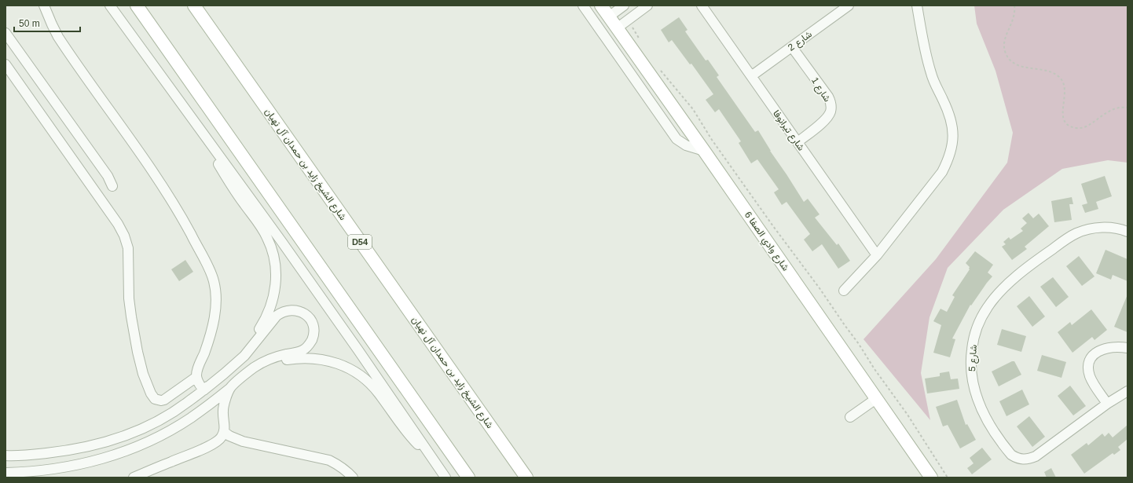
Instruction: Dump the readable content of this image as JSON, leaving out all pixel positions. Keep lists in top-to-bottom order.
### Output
{
  "streets": {
    "main road": ["شارع الشيخ زايد بن حمدان آل نهيان", "شارع وادي الصفا 6", "D54"],
    "street": [
      "شارع 2",
      "شارع 1",
      "شارع تيرانوفا",
      "شارع 5"
    ]
  },
  "crossings": [
    ["شارع 2", "شارع 1"],
    ["شارع 2", "شارع تيرانوفا"],
    ["شارع 1", "شارع تيرانوفا"]
  ],
  "scale_bar": "50 m"
}
